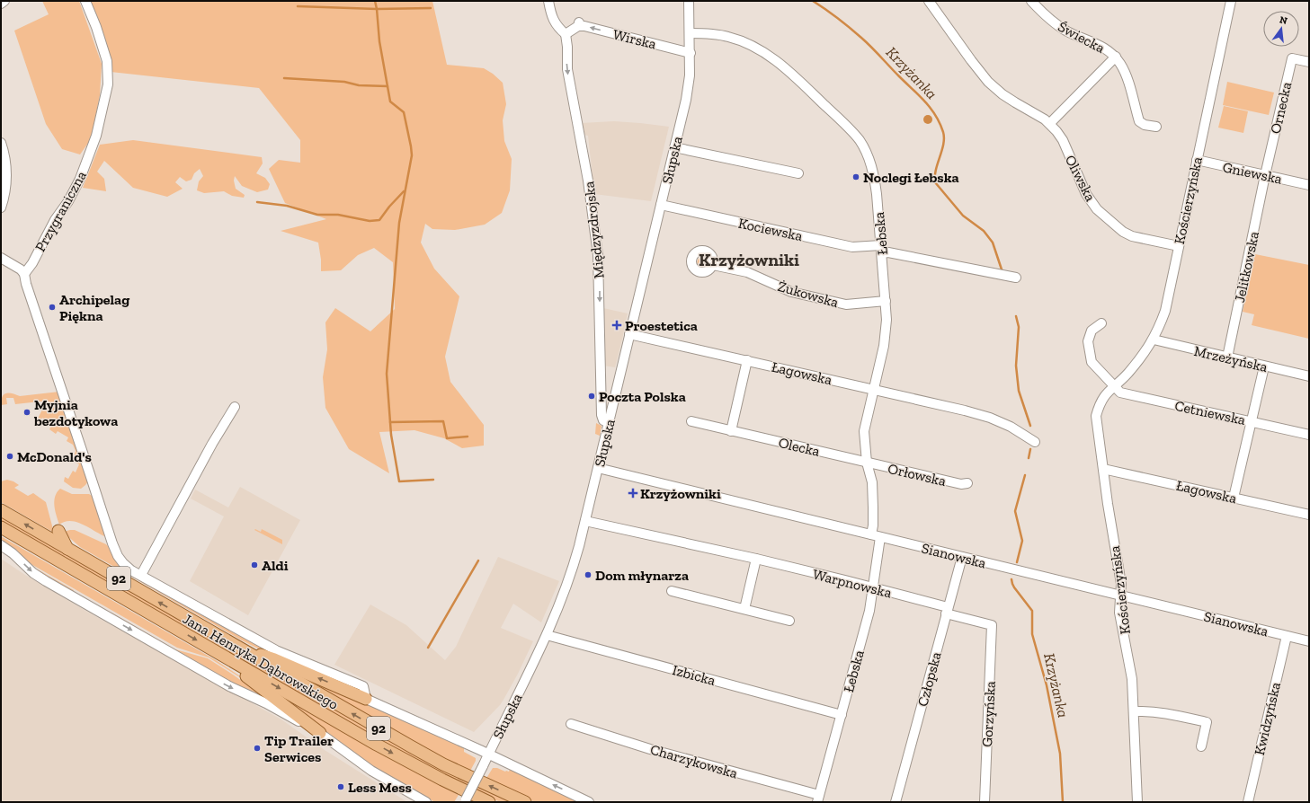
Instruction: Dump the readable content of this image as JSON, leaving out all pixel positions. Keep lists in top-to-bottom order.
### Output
{
  "streets": {
    "main road": ["92", "Jana Henryka Dąbrowskiego"],
    "street": [
      "Świecka",
      "Wirska",
      "Ornecka",
      "Słupska",
      "Gniewska",
      "Oliwska",
      "Kościerzyńska",
      "Przygraniczna",
      "Kociewska",
      "Międzyzdrojska",
      "Łebska",
      "Jelitkowska",
      "Żukowska",
      "Mrzeżyńska",
      "Łagowska",
      "Cetniewska",
      "Olecka",
      "Orłowska",
      "Sianowska",
      "Warpnowska",
      "Izbicka",
      "Człopska",
      "Gorzyńska",
      "Kwidzyńska",
      "Charzykowska"
    ]
  },
  "crossings": [
    ["Wirska", "Słupska"],
    ["Wirska", "Międzyzdrojska"],
    ["Ornecka", "Gniewska"],
    ["Ornecka", "Jelitkowska"],
    ["Słupska", "Kociewska"],
    ["Słupska", "Międzyzdrojska"],
    ["Słupska", "Łebska"],
    ["Słupska", "Łagowska"],
    ["Słupska", "Sianowska"],
    ["Słupska", "Warpnowska"],
    ["Słupska", "Izbicka"],
    ["Gniewska", "Kościerzyńska"],
    ["Gniewska", "Jelitkowska"],
    ["Oliwska", "Kościerzyńska"],
    ["Kościerzyńska", "Mrzeżyńska"],
    ["Kościerzyńska", "Łagowska"],
    ["Kościerzyńska", "Cetniewska"],
    ["Kościerzyńska", "Sianowska"],
    ["Kociewska", "Łebska"],
    ["Łebska", "Żukowska"],
    ["Łebska", "Łagowska"],
    ["Łebska", "Olecka"],
    ["Łebska", "Orłowska"],
    ["Łebska", "Sianowska"],
    ["Łebska", "Warpnowska"],
    ["Łebska", "Izbicka"],
    ["Łebska", "Charzykowska"],
    ["Jelitkowska", "Mrzeżyńska"],
    ["Olecka", "Orłowska"],
    ["Sianowska", "Człopska"],
    ["Sianowska", "Kwidzyńska"],
    ["Warpnowska", "Człopska"],
    ["Warpnowska", "Gorzyńska"]
  ],
  "one_way": ["Wirska", "Międzyzdrojska"],
  "districts": ["Krzyżowniki"],
  "water": ["Krzyżanka"],
  "places": {
    "other": [
      "Noclegi Łebska",
      "Archipelag Piękna",
      "Poczta Polska",
      "Myjnia bezdotykowa",
      "McDonald's",
      "Aldi",
      "Dom młynarza",
      "Tip Trailer Serwices",
      "Less Mess"
    ],
    "health": ["Proestetica", "Krzyżowniki"]
  },
  "north": "top"
}
